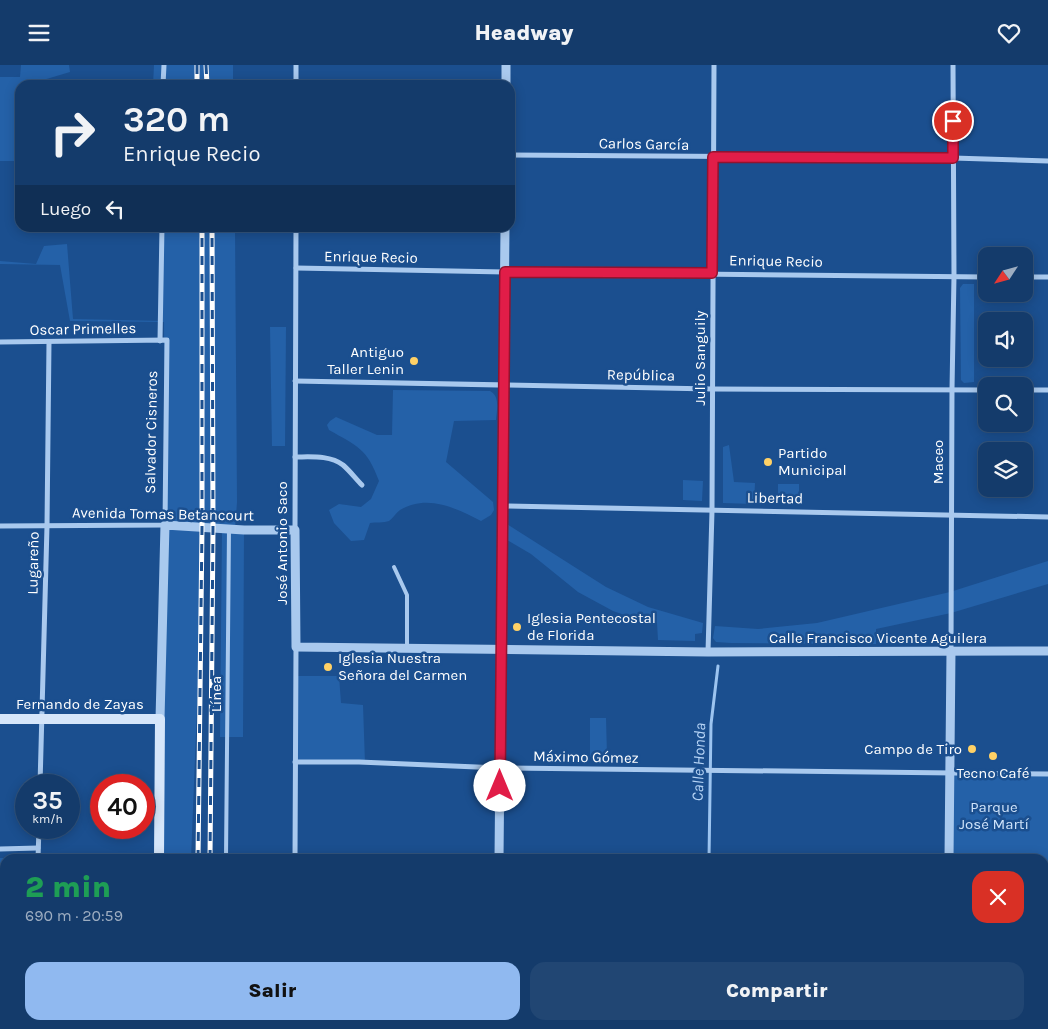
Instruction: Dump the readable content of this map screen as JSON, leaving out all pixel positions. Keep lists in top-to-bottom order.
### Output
{
  "streets": {
    "main road": ["Fernando de Zayas"],
    "street": [
      "Carlos García",
      "Enrique Recio",
      "Oscar Primelles",
      "Julio Sanguily",
      "República",
      "Salvador Cisneros",
      "Maceo",
      "Libertad",
      "Avenida Tomas Betancourt",
      "José Antonio Saco",
      "Lugareño",
      "Calle Francisco Vicente Aguilera",
      "Máximo Gómez"
    ],
    "lane": ["Línea"]
  },
  "crossings": [
    ["Carlos García", "Julio Sanguily"],
    ["Carlos García", "Maceo"],
    ["Enrique Recio", "Julio Sanguily"],
    ["Enrique Recio", "Maceo"],
    ["Enrique Recio", "José Antonio Saco"],
    ["Oscar Primelles", "Salvador Cisneros"],
    ["Oscar Primelles", "Lugareño"],
    ["Julio Sanguily", "República"],
    ["Julio Sanguily", "Libertad"],
    ["Julio Sanguily", "Calle Francisco Vicente Aguilera"],
    ["República", "Maceo"],
    ["República", "José Antonio Saco"],
    ["Salvador Cisneros", "Avenida Tomas Betancourt"],
    ["Maceo", "Libertad"],
    ["Maceo", "Calle Francisco Vicente Aguilera"],
    ["Maceo", "Máximo Gómez"],
    ["Avenida Tomas Betancourt", "José Antonio Saco"],
    ["Avenida Tomas Betancourt", "Lugareño"],
    ["Avenida Tomas Betancourt", "Línea"],
    ["José Antonio Saco", "Calle Francisco Vicente Aguilera"],
    ["José Antonio Saco", "Máximo Gómez"],
    ["Lugareño", "Fernando de Zayas"]
  ],
  "water": ["Calle Honda"],
  "parks": ["Parque José Martí"],
  "places": [
    "Antiguo Taller Lenin",
    "Partido Municipal",
    "Iglesia Pentecostal de Florida",
    "Iglesia Nuestra Señora del Carmen",
    "Campo de Tiro",
    "Tecno Café"
  ],
  "north": "bottom left",
  "page": {
    "header": "Headway",
    "turn": ["320 m", "Enrique Recio"],
    "then": "Luego",
    "speed": "35 km/h",
    "limit": "40",
    "heading": ["2 min", "690 m · 20:59"],
    "buttons": ["Salir", "Compartir"]
  }
}
